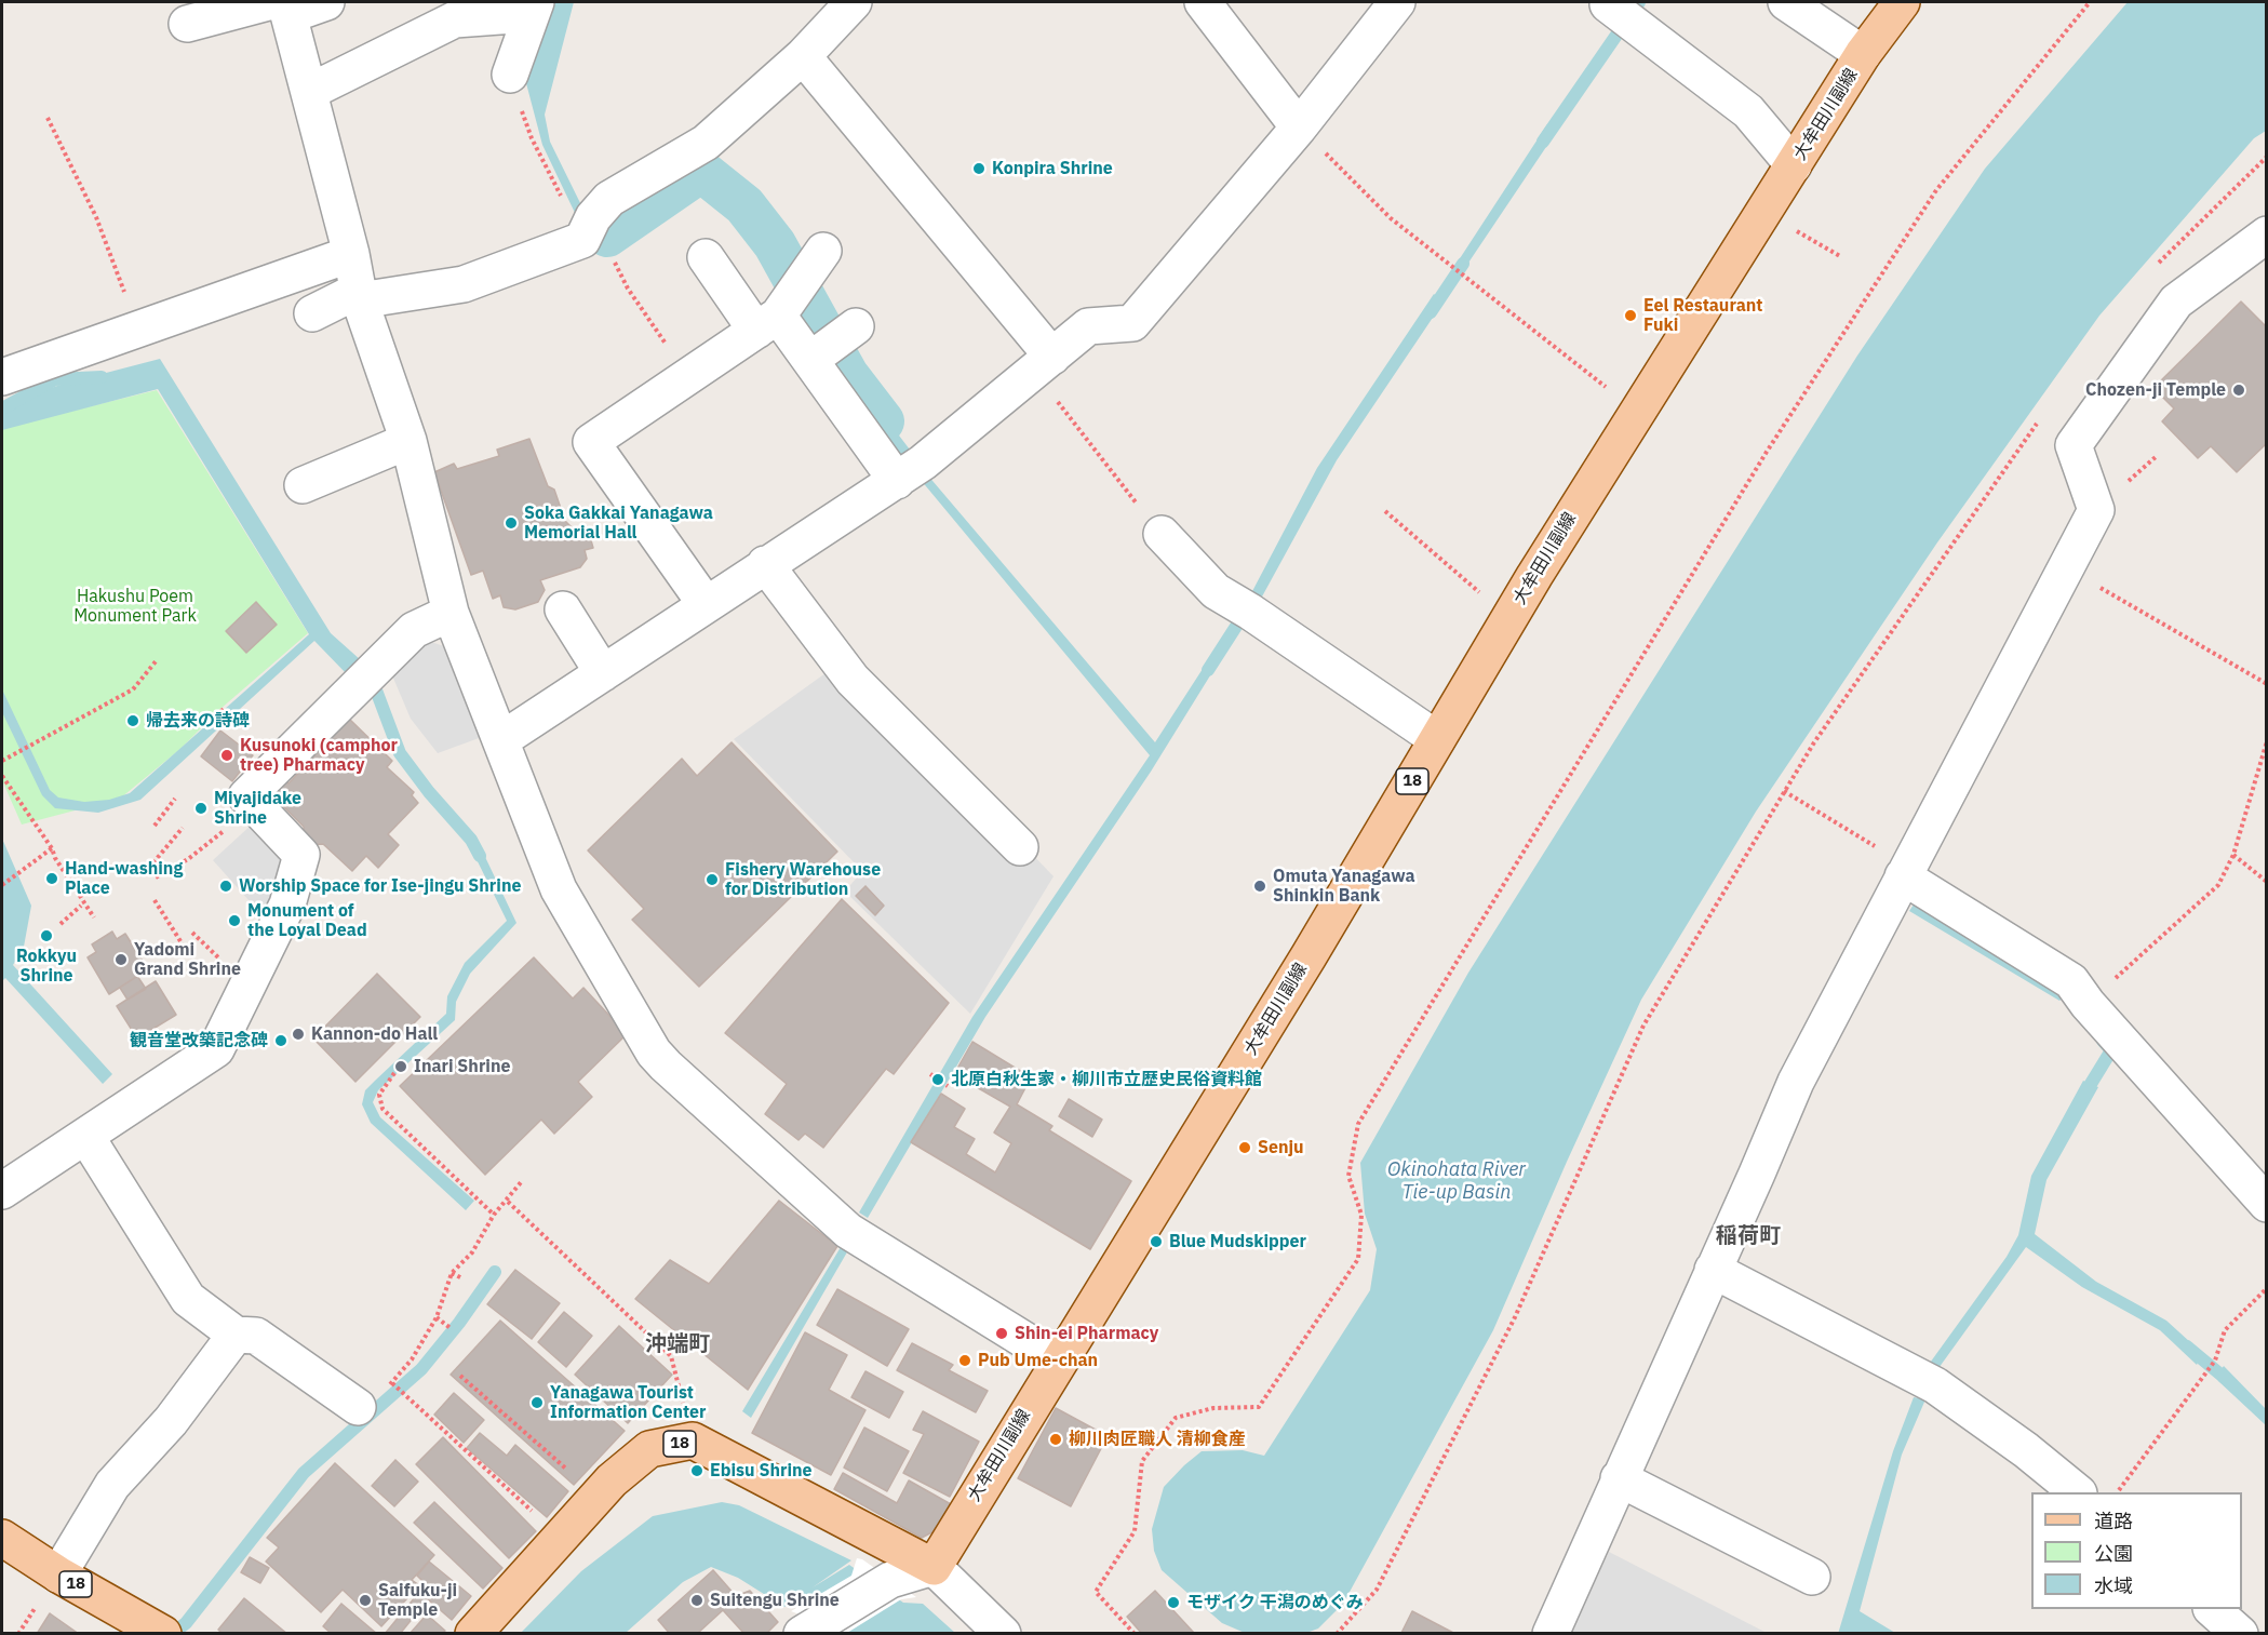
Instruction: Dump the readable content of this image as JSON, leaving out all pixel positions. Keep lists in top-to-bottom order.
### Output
{
  "streets": {
    "main road": ["大牟田川副線", "18"]
  },
  "crossings": [
    ["大牟田川副線", "18"]
  ],
  "districts": ["稲荷町", "沖端町"],
  "water": ["Okinohata River Tie-up Basin"],
  "parks": ["Hakushu Poem Monument Park"],
  "places": [
    "Konpira Shrine",
    "Eel Restaurant Fuki",
    "Chozen-ji Temple",
    "Soka Gakkai Yanagawa Memorial Hall",
    "帰去来の詩碑",
    "Kusunoki (camphor tree) Pharmacy",
    "Miyajidake Shrine",
    "Hand-washing Place",
    "Fishery Warehouse for Distribution",
    "Worship Space for Ise-jingu Shrine",
    "Omuta Yanagawa Shinkin Bank",
    "Monument of the Loyal Dead",
    "Rokkyu Shrine",
    "Yadomi Grand Shrine",
    "Kannon-do Hall",
    "観音堂改築記念碑",
    "Inari Shrine",
    "北原白秋生家・柳川市立歴史民俗資料館",
    "Senju",
    "Blue Mudskipper",
    "Shin-ei Pharmacy",
    "Pub Ume-chan",
    "Yanagawa Tourist Information Center",
    "柳川肉匠職人 清柳食産",
    "Ebisu Shrine",
    "Saifuku-ji Temple",
    "Suitengu Shrine",
    "モザイク 干潟のめぐみ"
  ],
  "legend": ["道路", "公園", "水域"]
}
